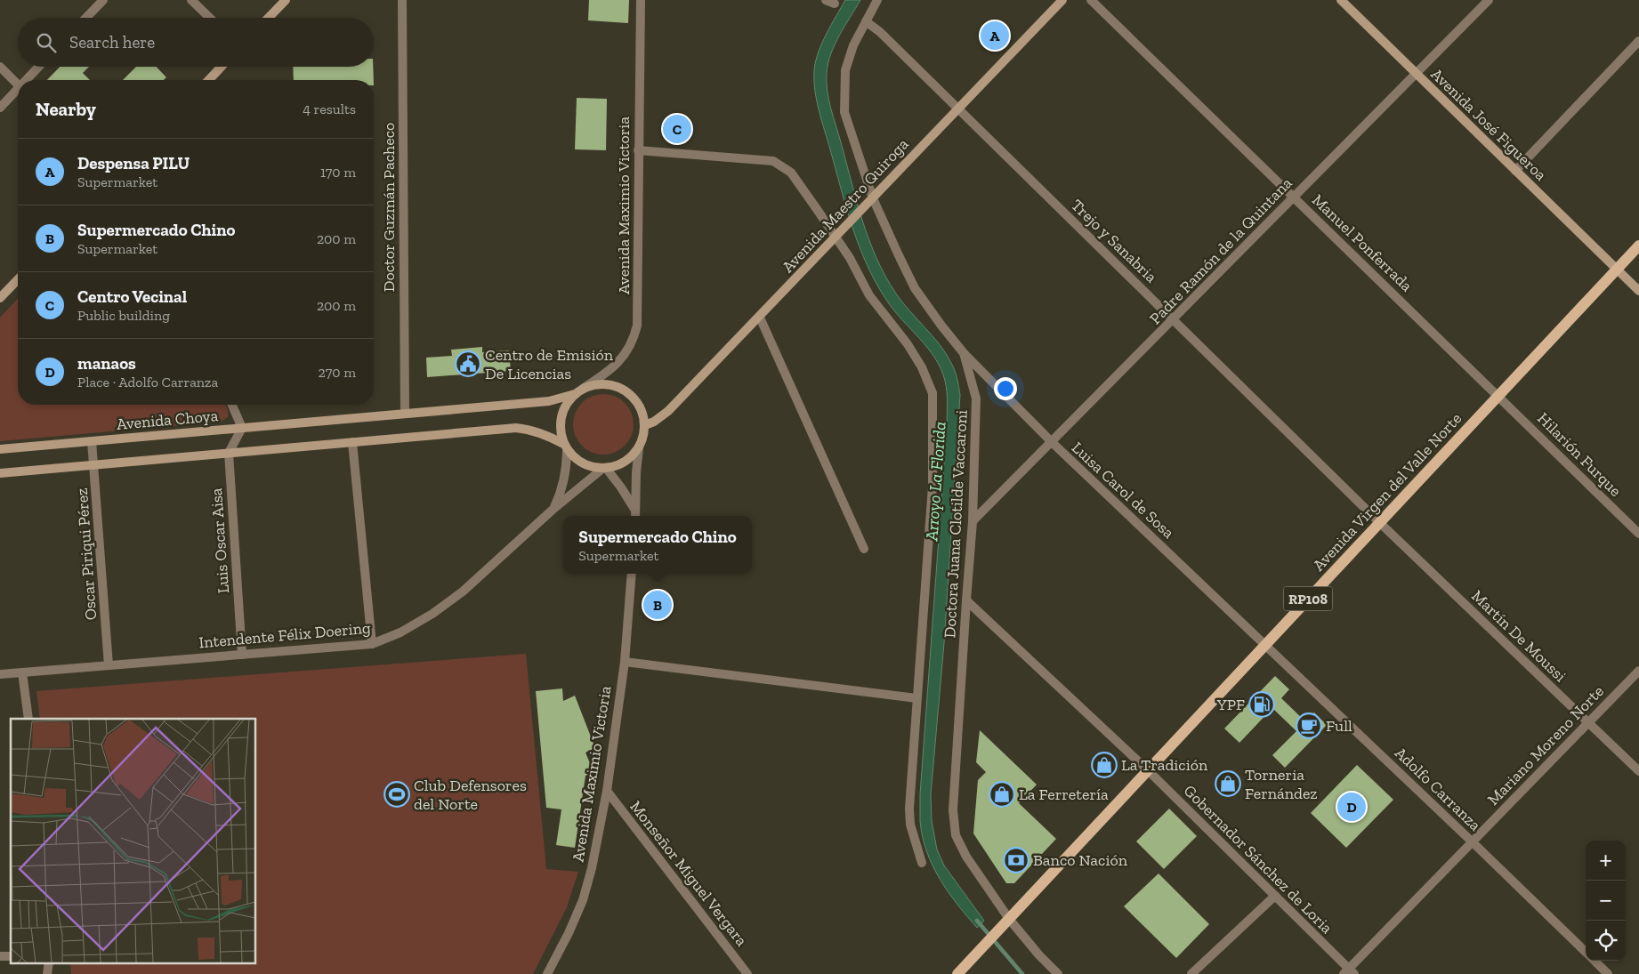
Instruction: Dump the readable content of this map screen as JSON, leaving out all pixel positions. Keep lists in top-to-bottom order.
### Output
{
  "streets": {
    "main road": [
      "Avenida José Figueroa",
      "Avenida Maestro Quiroga",
      "Avenida Choya",
      "Avenida Virgen del Valle Norte",
      "RP108"
    ],
    "street": [
      "Avenida Maximio Victoria",
      "Doctor Guzmán Pacheco",
      "Trejo y Sanabria",
      "Manuel Ponferrada",
      "Padre Ramón de la Quintana",
      "Hilarión Furque",
      "Luisa Carol de Sosa",
      "Doctora Juana Clotilde Vaccaroni",
      "Luis Oscar Aisa",
      "Oscar Piriqui Pérez",
      "Intendente Félix Doering",
      "Martín De Moussi",
      "Mariano Moreno Norte",
      "Adolfo Carranza",
      "Gobernador Sánchez de Loria",
      "Monseñor Miguel Vergara"
    ]
  },
  "crossings": [
    ["Avenida José Figueroa", "Padre Ramón de la Quintana"],
    ["Avenida José Figueroa", "Avenida Virgen del Valle Norte"],
    ["Avenida Maximio Victoria", "Avenida Maestro Quiroga"],
    ["Avenida Maximio Victoria", "Avenida Choya"],
    ["Avenida Maximio Victoria", "Intendente Félix Doering"],
    ["Avenida Maximio Victoria", "Monseñor Miguel Vergara"],
    ["Avenida Maestro Quiroga", "Trejo y Sanabria"],
    ["Avenida Maestro Quiroga", "Avenida Choya"],
    ["Avenida Maestro Quiroga", "Doctora Juana Clotilde Vaccaroni"],
    ["Avenida Maestro Quiroga", "Intendente Félix Doering"],
    ["Doctor Guzmán Pacheco", "Avenida Choya"],
    ["Trejo y Sanabria", "Padre Ramón de la Quintana"],
    ["Trejo y Sanabria", "Avenida Virgen del Valle Norte"],
    ["Trejo y Sanabria", "Doctora Juana Clotilde Vaccaroni"],
    ["Trejo y Sanabria", "Martín De Moussi"],
    ["Manuel Ponferrada", "Padre Ramón de la Quintana"],
    ["Manuel Ponferrada", "Hilarión Furque"],
    ["Manuel Ponferrada", "Avenida Virgen del Valle Norte"],
    ["Padre Ramón de la Quintana", "Luisa Carol de Sosa"],
    ["Padre Ramón de la Quintana", "Doctora Juana Clotilde Vaccaroni"],
    ["Avenida Choya", "Oscar Piriqui Pérez"],
    ["Avenida Choya", "Intendente Félix Doering"],
    ["Hilarión Furque", "Avenida Virgen del Valle Norte"],
    ["Luisa Carol de Sosa", "Avenida Virgen del Valle Norte"],
    ["Luisa Carol de Sosa", "Doctora Juana Clotilde Vaccaroni"],
    ["Luisa Carol de Sosa", "Adolfo Carranza"],
    ["Avenida Virgen del Valle Norte", "Doctora Juana Clotilde Vaccaroni"],
    ["Avenida Virgen del Valle Norte", "Martín De Moussi"],
    ["Avenida Virgen del Valle Norte", "Adolfo Carranza"],
    ["Avenida Virgen del Valle Norte", "Gobernador Sánchez de Loria"],
    ["Doctora Juana Clotilde Vaccaroni", "Gobernador Sánchez de Loria"],
    ["Luis Oscar Aisa", "Intendente Félix Doering"],
    ["Oscar Piriqui Pérez", "Intendente Félix Doering"],
    ["Martín De Moussi", "Mariano Moreno Norte"],
    ["Mariano Moreno Norte", "Adolfo Carranza"],
    ["Mariano Moreno Norte", "Gobernador Sánchez de Loria"]
  ],
  "water": ["Arroyo La Florida"],
  "places": {
    "public building": ["Centro de Emisión De Licencias"],
    "fuel station": ["YPF"],
    "cafe": ["Full"],
    "shop": ["La Tradición", "Torneria Fernández", "La Ferretería"],
    "sports": ["Club Defensores del Norte"],
    "bank": ["Banco Nación"]
  },
  "page": {
    "search": "Search here",
    "pins": [
      "A",
      "C",
      "B",
      "D"
    ],
    "heading": ["Nearby", "4 results"],
    "list": [
      {
        "mark": "A",
        "name": "Despensa PILU",
        "note": "Supermarket",
        "value": "170 m"
      },
      {
        "mark": "B",
        "name": "Supermercado Chino",
        "note": "Supermarket",
        "value": "200 m"
      },
      {
        "mark": "C",
        "name": "Centro Vecinal",
        "note": "Public building",
        "value": "200 m"
      },
      {
        "mark": "D",
        "name": "manaos",
        "note": "Place · Adolfo Carranza",
        "value": "270 m"
      }
    ],
    "popup": ["Supermercado Chino", "Supermarket"],
    "map_buttons": ["+", "−"]
  }
}
